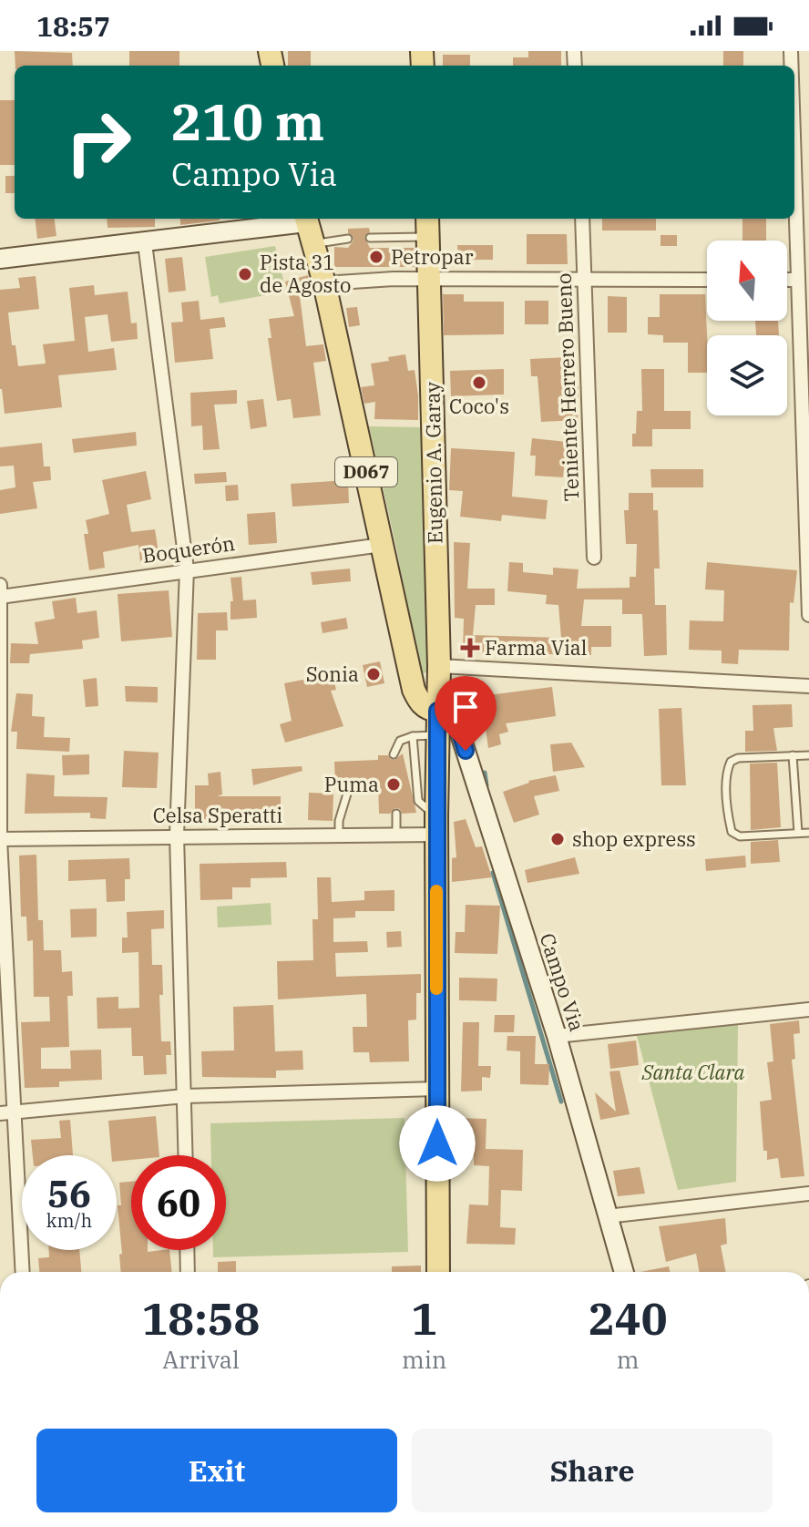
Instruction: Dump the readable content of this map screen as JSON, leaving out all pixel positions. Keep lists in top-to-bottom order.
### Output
{
  "streets": {
    "main road": ["Eugenio A. Garay", "D067"],
    "street": [
      "Teniente Herrero Bueno",
      "Boquerón",
      "Celsa Speratti",
      "Campo Via"
    ]
  },
  "crossings": [
    ["Eugenio A. Garay", "D067"],
    ["Eugenio A. Garay", "Celsa Speratti"],
    ["Eugenio A. Garay", "Campo Via"],
    ["D067", "Boquerón"],
    ["D067", "Campo Via"]
  ],
  "parks": ["Santa Clara"],
  "places": {
    "other": [
      "Petropar",
      "Pista 31 de Agosto",
      "Coco's",
      "Sonia",
      "Puma",
      "shop express"
    ],
    "health": ["Farma Vial"]
  },
  "north": "top",
  "page": {
    "status": "18:57",
    "turn": ["210 m", "Campo Via"],
    "speed": "56 km/h",
    "limit": "60",
    "eta": [
      "18:58",
      "Arrival",
      "1",
      "min",
      "240",
      "m"
    ],
    "buttons": ["Exit", "Share"]
  }
}
